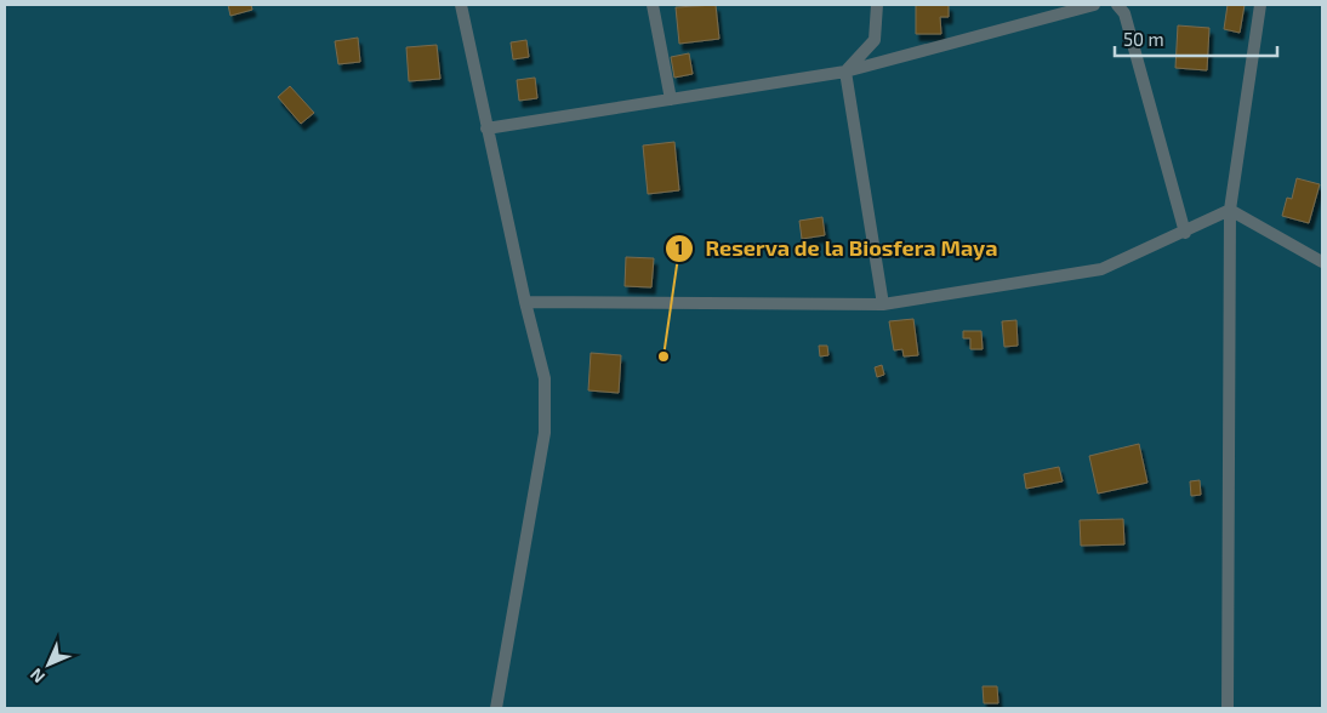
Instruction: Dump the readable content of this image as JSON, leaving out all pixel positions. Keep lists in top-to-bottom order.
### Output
{
  "places": ["Reserva de la Biosfera Maya"],
  "scale_bar": "50 m",
  "north": "bottom left"
}
